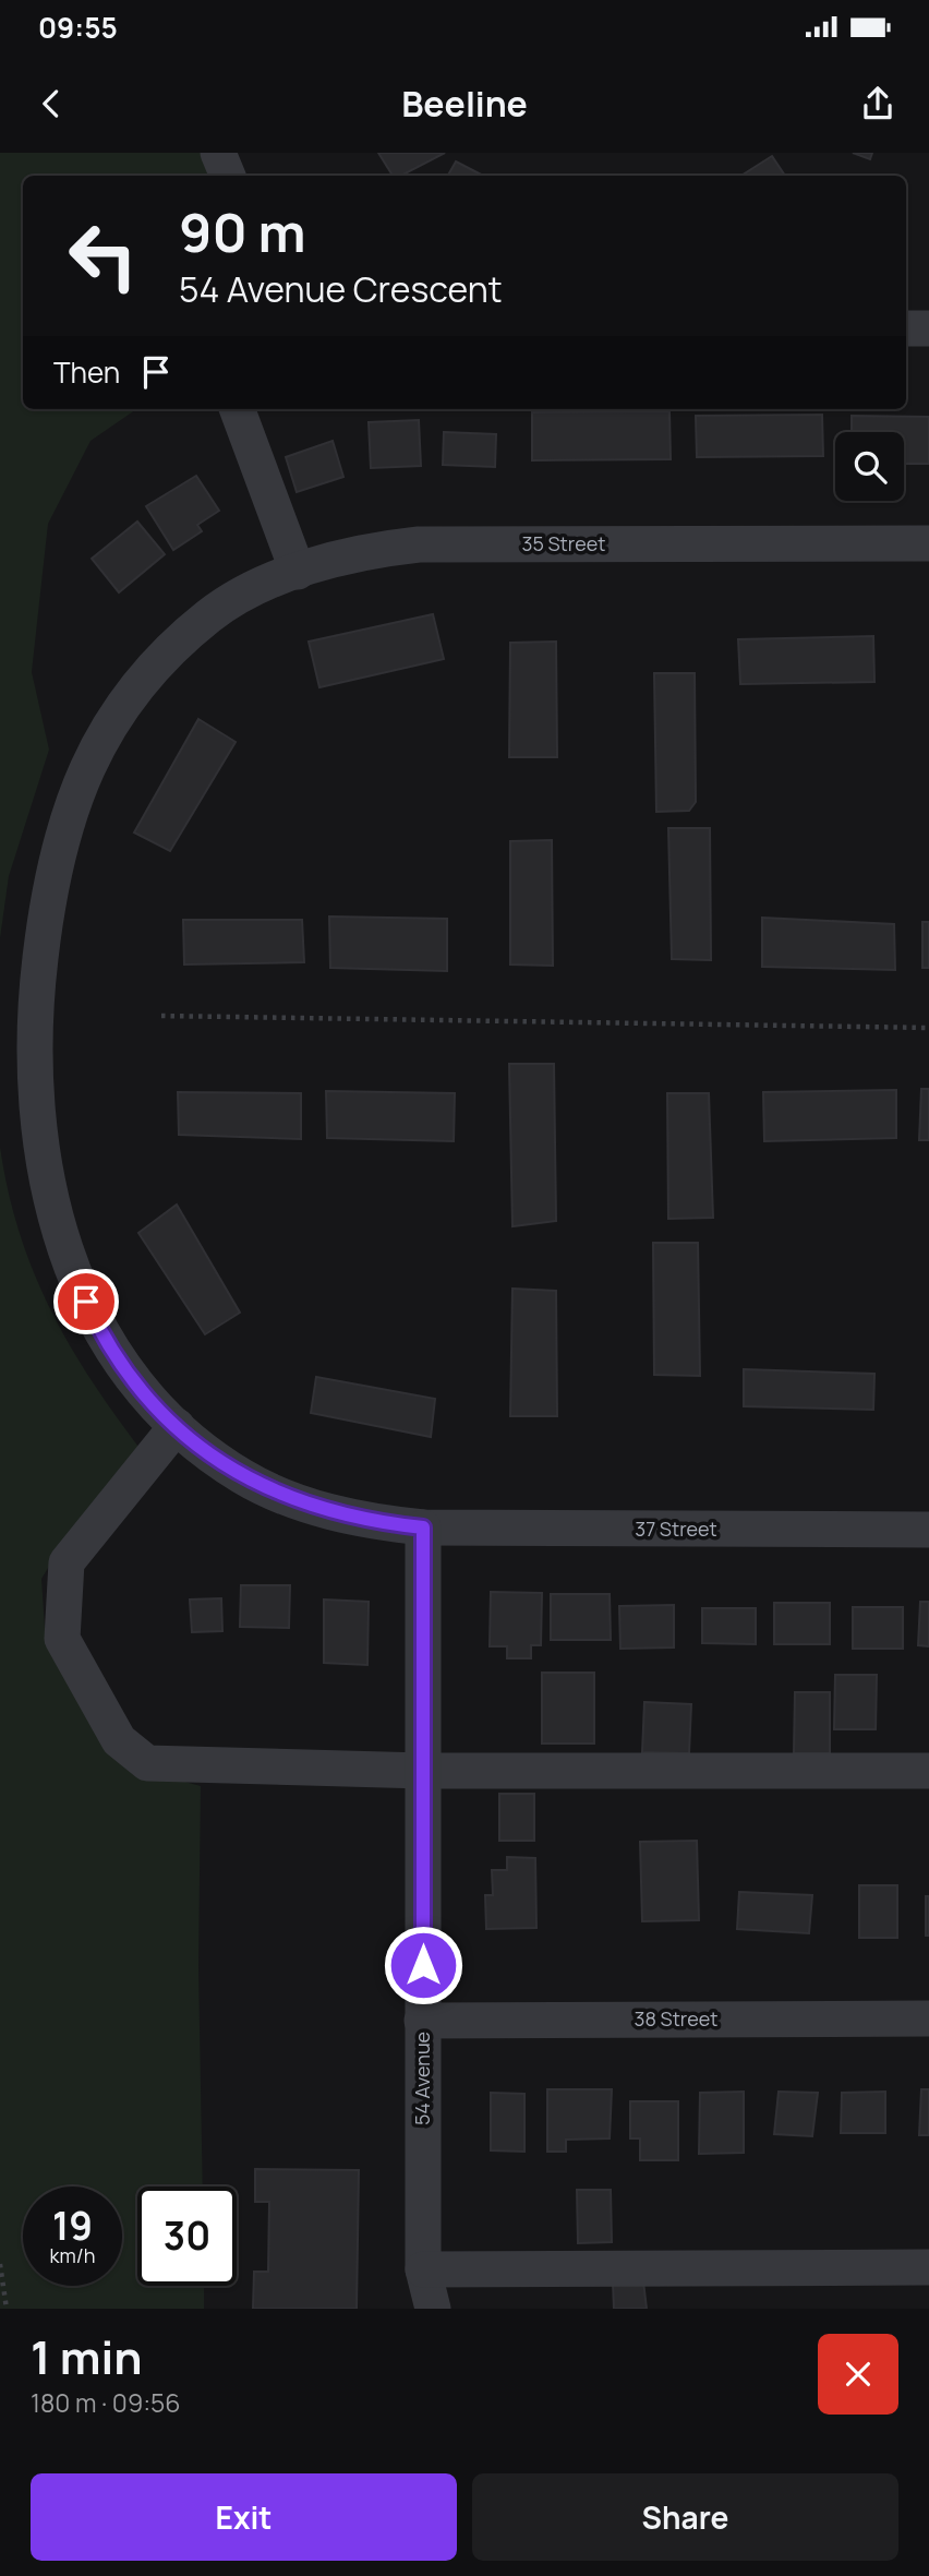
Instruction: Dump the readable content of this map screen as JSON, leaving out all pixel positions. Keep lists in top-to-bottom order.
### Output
{
  "streets": {
    "street": [
      "35 Street",
      "37 Street",
      "38 Street",
      "54 Avenue"
    ]
  },
  "crossings": [
    ["35 Street", "37 Street"],
    ["37 Street", "54 Avenue"],
    ["38 Street", "54 Avenue"]
  ],
  "page": {
    "status": "09:55",
    "header": "Beeline",
    "turn": ["90 m", "54 Avenue Crescent"],
    "then": "Then",
    "speed": "19 km/h",
    "limit": "30",
    "heading": ["1 min", "180 m · 09:56"],
    "buttons": ["Exit", "Share"]
  }
}
